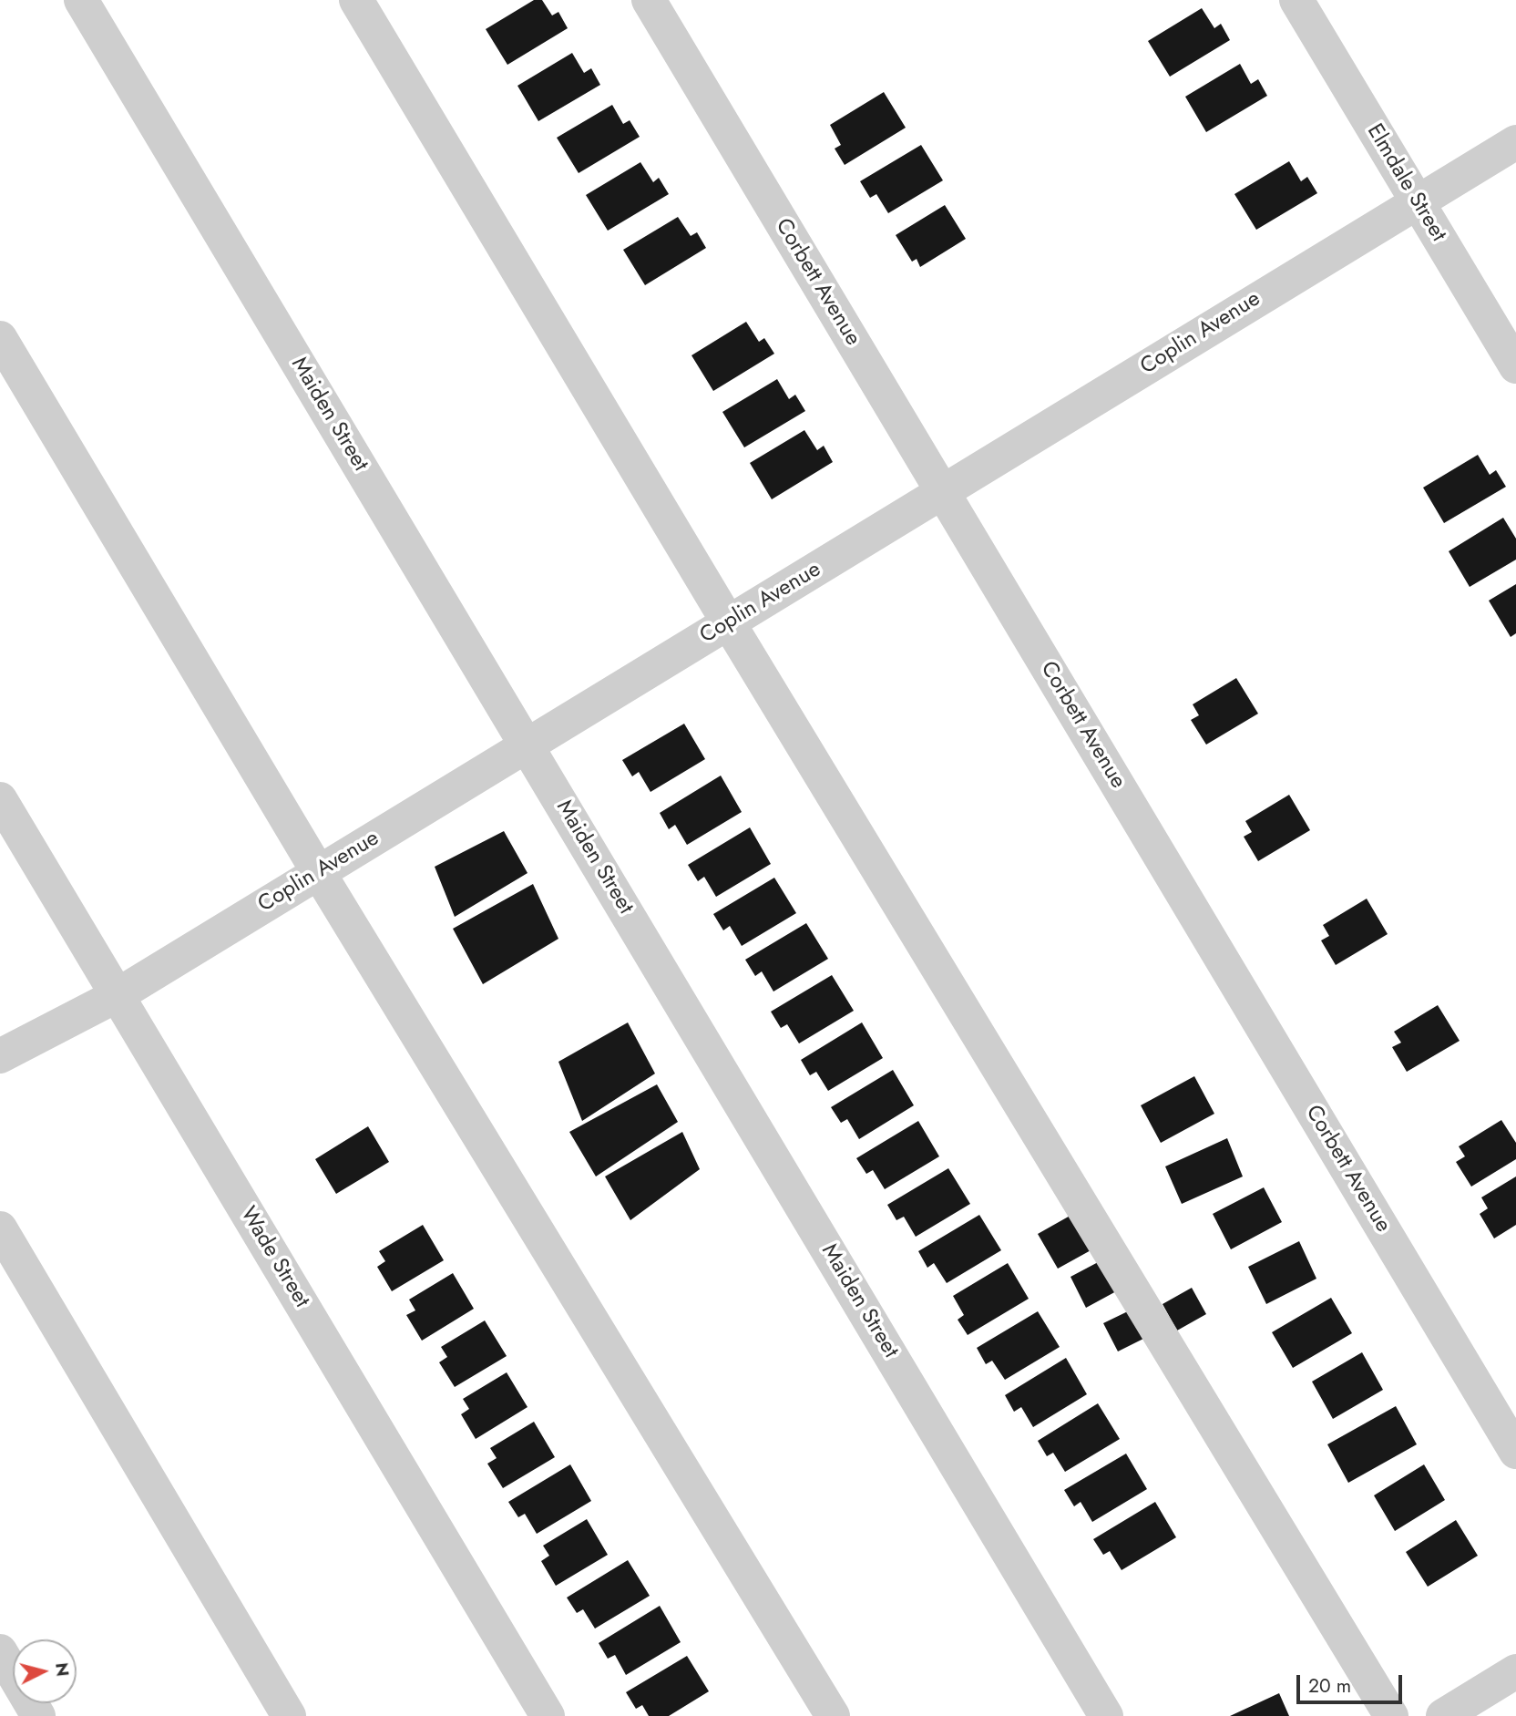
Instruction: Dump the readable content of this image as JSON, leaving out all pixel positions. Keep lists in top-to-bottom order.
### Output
{
  "streets": {
    "street": [
      "Elmdale Street",
      "Corbett Avenue",
      "Coplin Avenue",
      "Maiden Street",
      "Wade Street"
    ]
  },
  "crossings": [
    ["Elmdale Street", "Coplin Avenue"],
    ["Corbett Avenue", "Coplin Avenue"],
    ["Coplin Avenue", "Maiden Street"],
    ["Coplin Avenue", "Wade Street"]
  ],
  "scale_bar": "20 m",
  "north": "right"
}
